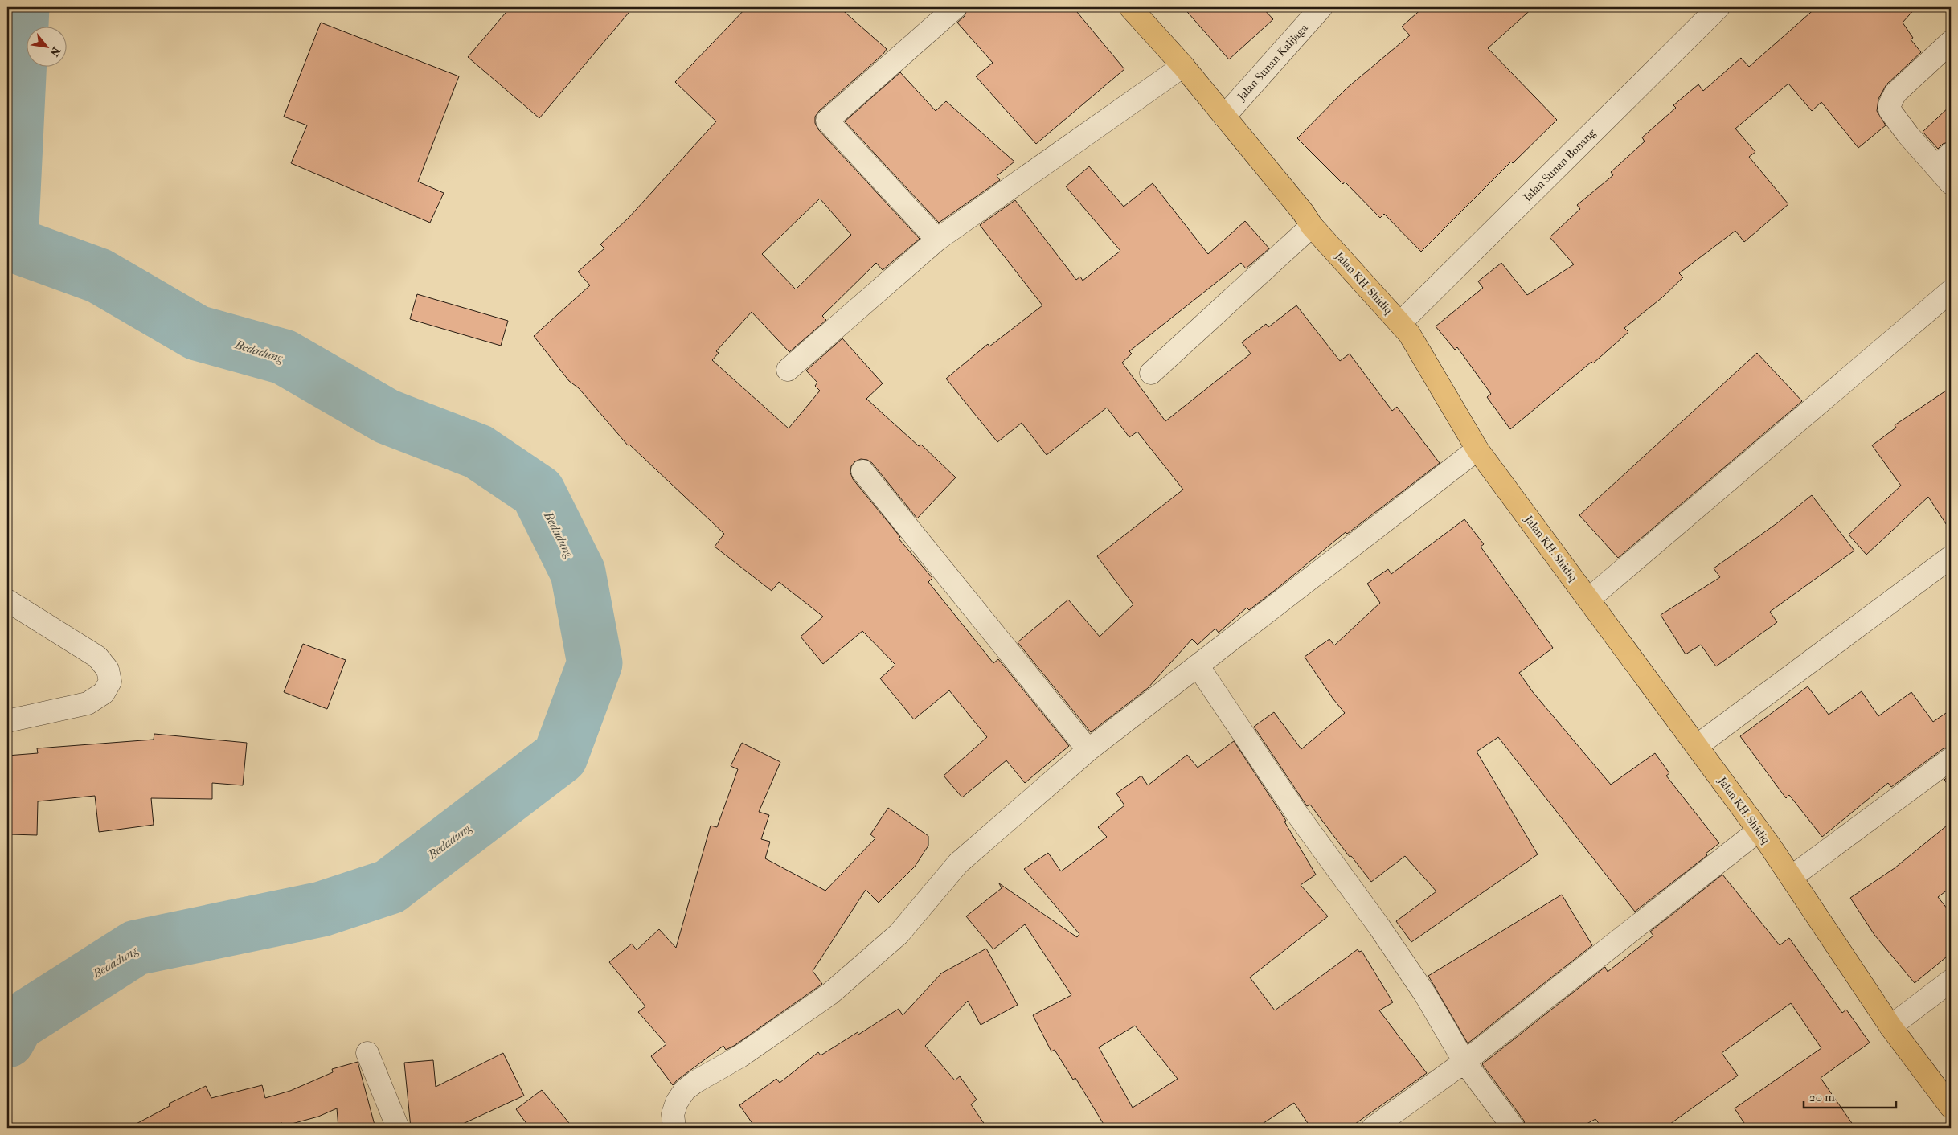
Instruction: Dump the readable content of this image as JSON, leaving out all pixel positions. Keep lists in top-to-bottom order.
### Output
{
  "streets": {
    "main road": ["Jalan KH. Shidiq"],
    "street": ["Jalan Sunan Kalijaga", "Jalan Sunan Bonang"]
  },
  "crossings": [
    ["Jalan Sunan Kalijaga", "Jalan KH. Shidiq"],
    ["Jalan Sunan Bonang", "Jalan KH. Shidiq"]
  ],
  "water": ["Bedadung"],
  "scale_bar": "20 m",
  "north": "bottom right"
}
